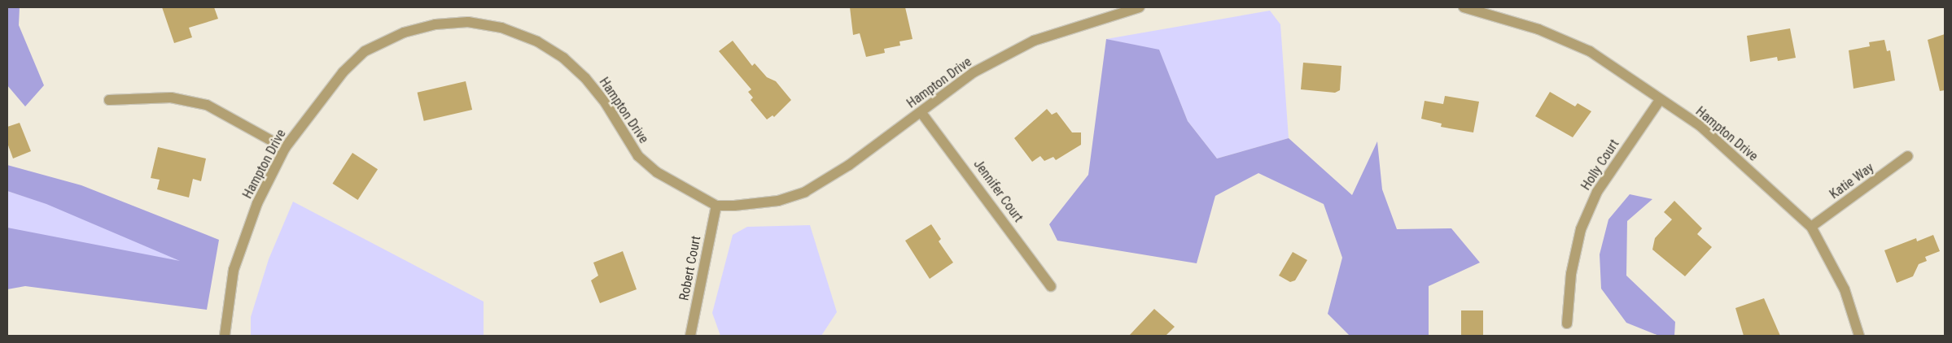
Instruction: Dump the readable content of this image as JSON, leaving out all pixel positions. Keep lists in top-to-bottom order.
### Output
{
  "streets": {
    "street": [
      "Hampton Drive",
      "Holly Court",
      "Katie Way",
      "Jennifer Court",
      "Robert Court"
    ]
  },
  "crossings": [
    ["Hampton Drive", "Holly Court"],
    ["Hampton Drive", "Katie Way"],
    ["Hampton Drive", "Jennifer Court"],
    ["Hampton Drive", "Robert Court"]
  ]
}
